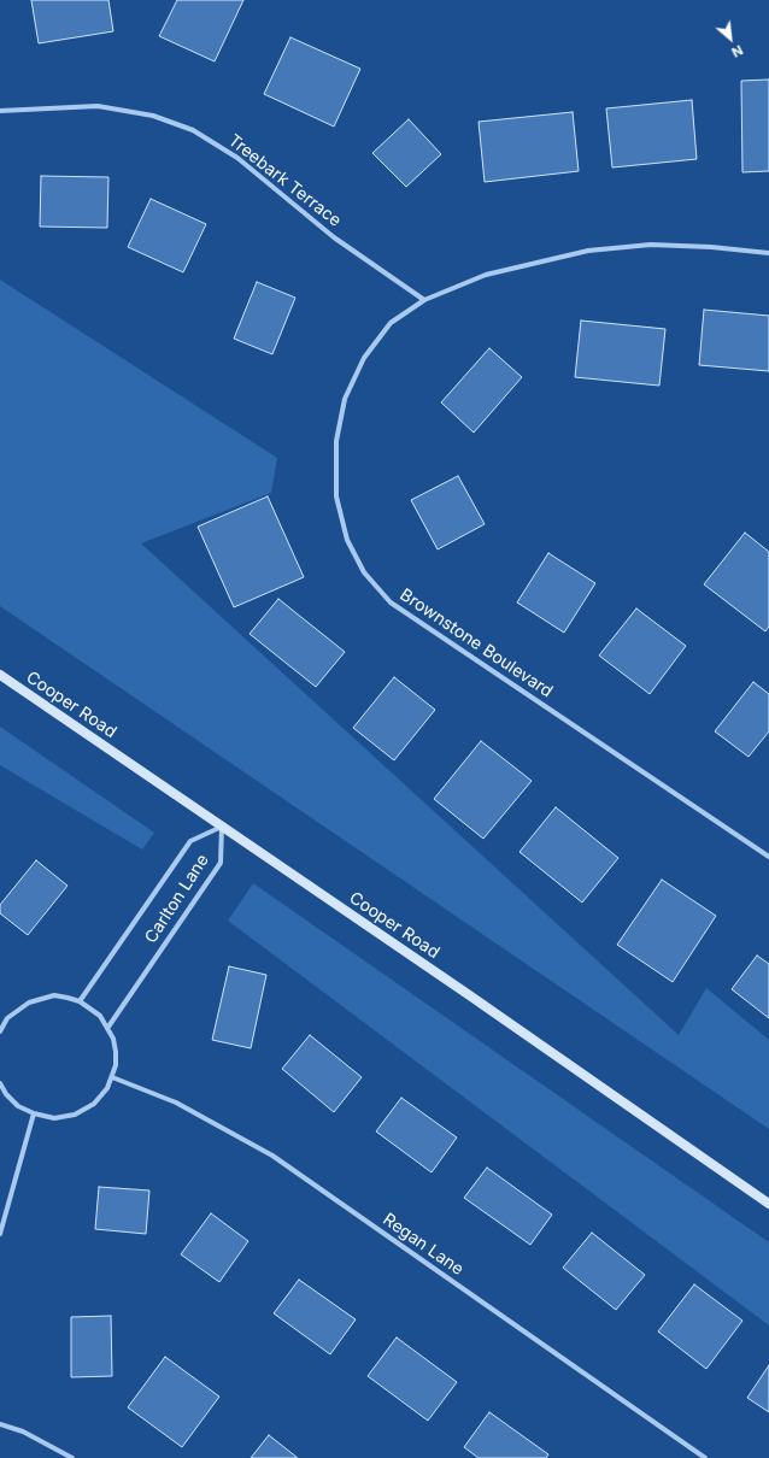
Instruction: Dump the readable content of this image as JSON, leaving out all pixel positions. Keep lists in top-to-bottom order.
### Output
{
  "streets": {
    "street": [
      "Treebark Terrace",
      "Brownstone Boulevard",
      "Cooper Road",
      "Carlton Lane",
      "Regan Lane"
    ]
  },
  "crossings": [
    ["Treebark Terrace", "Brownstone Boulevard"],
    ["Cooper Road", "Carlton Lane"]
  ],
  "north": "bottom right"
}
